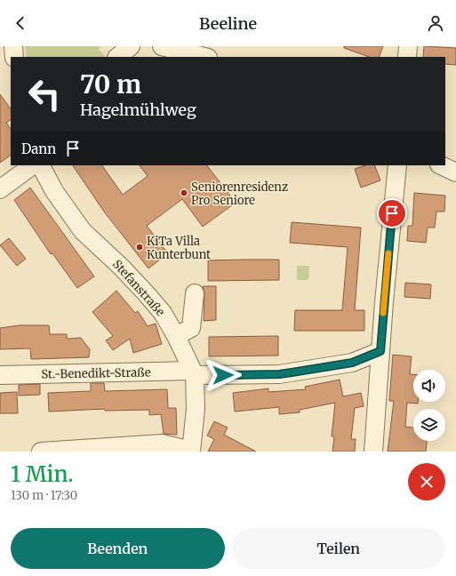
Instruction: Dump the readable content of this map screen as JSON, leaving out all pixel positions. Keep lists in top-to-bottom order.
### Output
{
  "streets": {
    "street": ["Stefanstraße", "St.-Benedikt-Straße"]
  },
  "crossings": [
    ["Stefanstraße", "St.-Benedikt-Straße"]
  ],
  "places": ["Seniorenresidenz Pro Seniore", "KiTa Villa Kunterbunt"],
  "page": {
    "header": "Beeline",
    "turn": ["70 m", "Hagelmühlweg"],
    "then": "Dann",
    "heading": ["1 Min.", "130 m · 17:30"],
    "buttons": ["Beenden", "Teilen"]
  }
}
